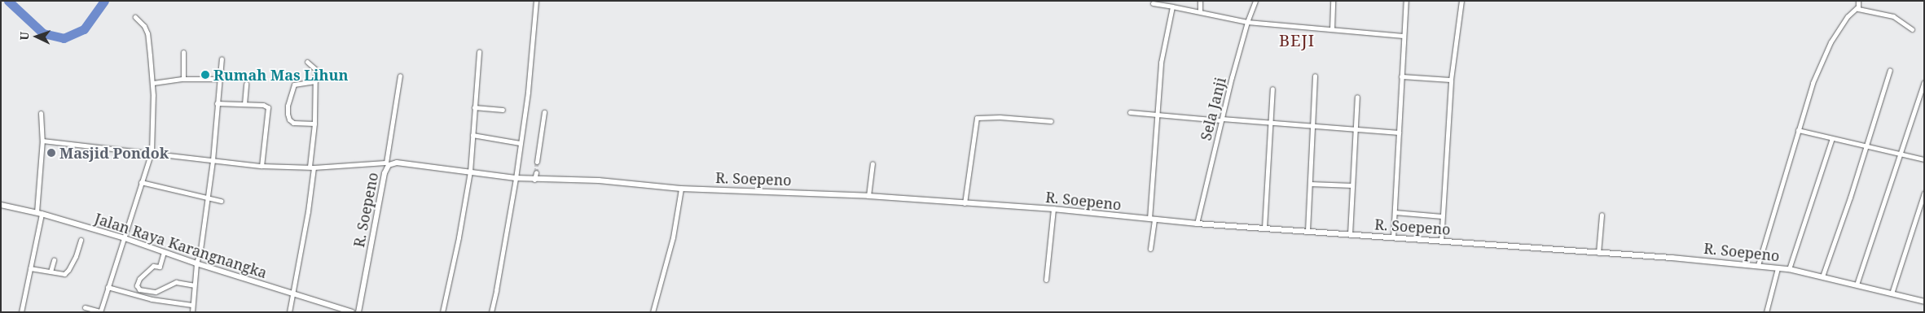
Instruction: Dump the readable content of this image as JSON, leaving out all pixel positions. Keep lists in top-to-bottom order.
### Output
{
  "streets": {
    "street": ["Sela Janji", "R. Soepeno", "Jalan Raya Karangnangka"]
  },
  "crossings": [
    ["Sela Janji", "R. Soepeno"]
  ],
  "districts": ["BEJI"],
  "places": ["Rumah Mas Lihun", "Masjid Pondok"],
  "north": "left"
}
